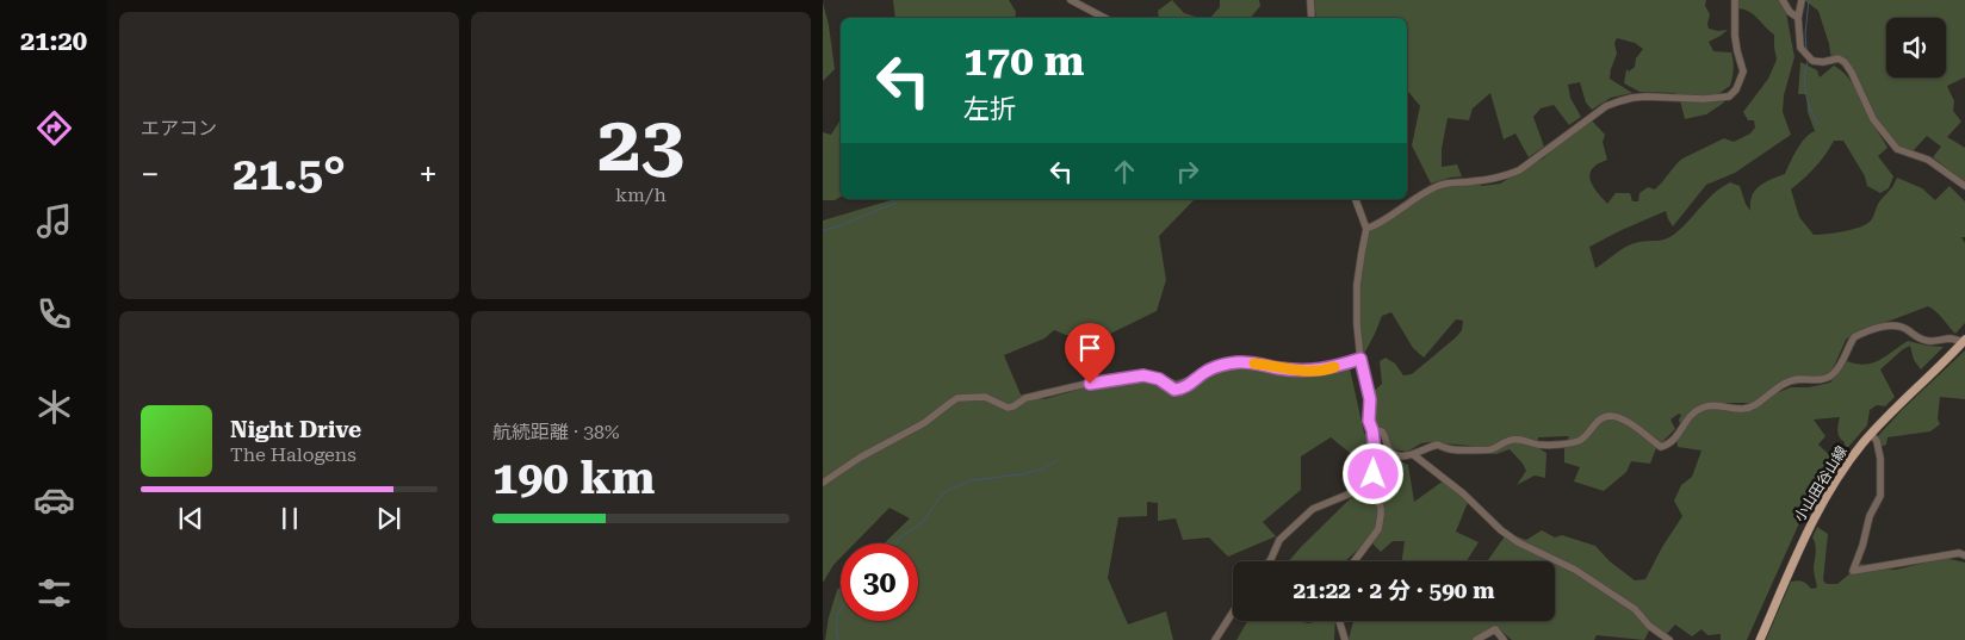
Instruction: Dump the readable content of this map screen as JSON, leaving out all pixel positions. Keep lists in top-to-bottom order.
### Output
{
  "streets": {
    "main road": ["小山田谷山線"]
  },
  "page": {
    "tabs": "21:20",
    "tile": [
      "エアコン",
      ["23", "km/h"],
      ["航続距離 · 38%", "190 km"]
    ],
    "turn": ["170 m", "左折"],
    "heat": ["−", "21.5°", "+"],
    "song": ["Night Drive", "The Halogens"],
    "limit": "30",
    "trip": "21:22 · 2 分 · 590 m"
  }
}
